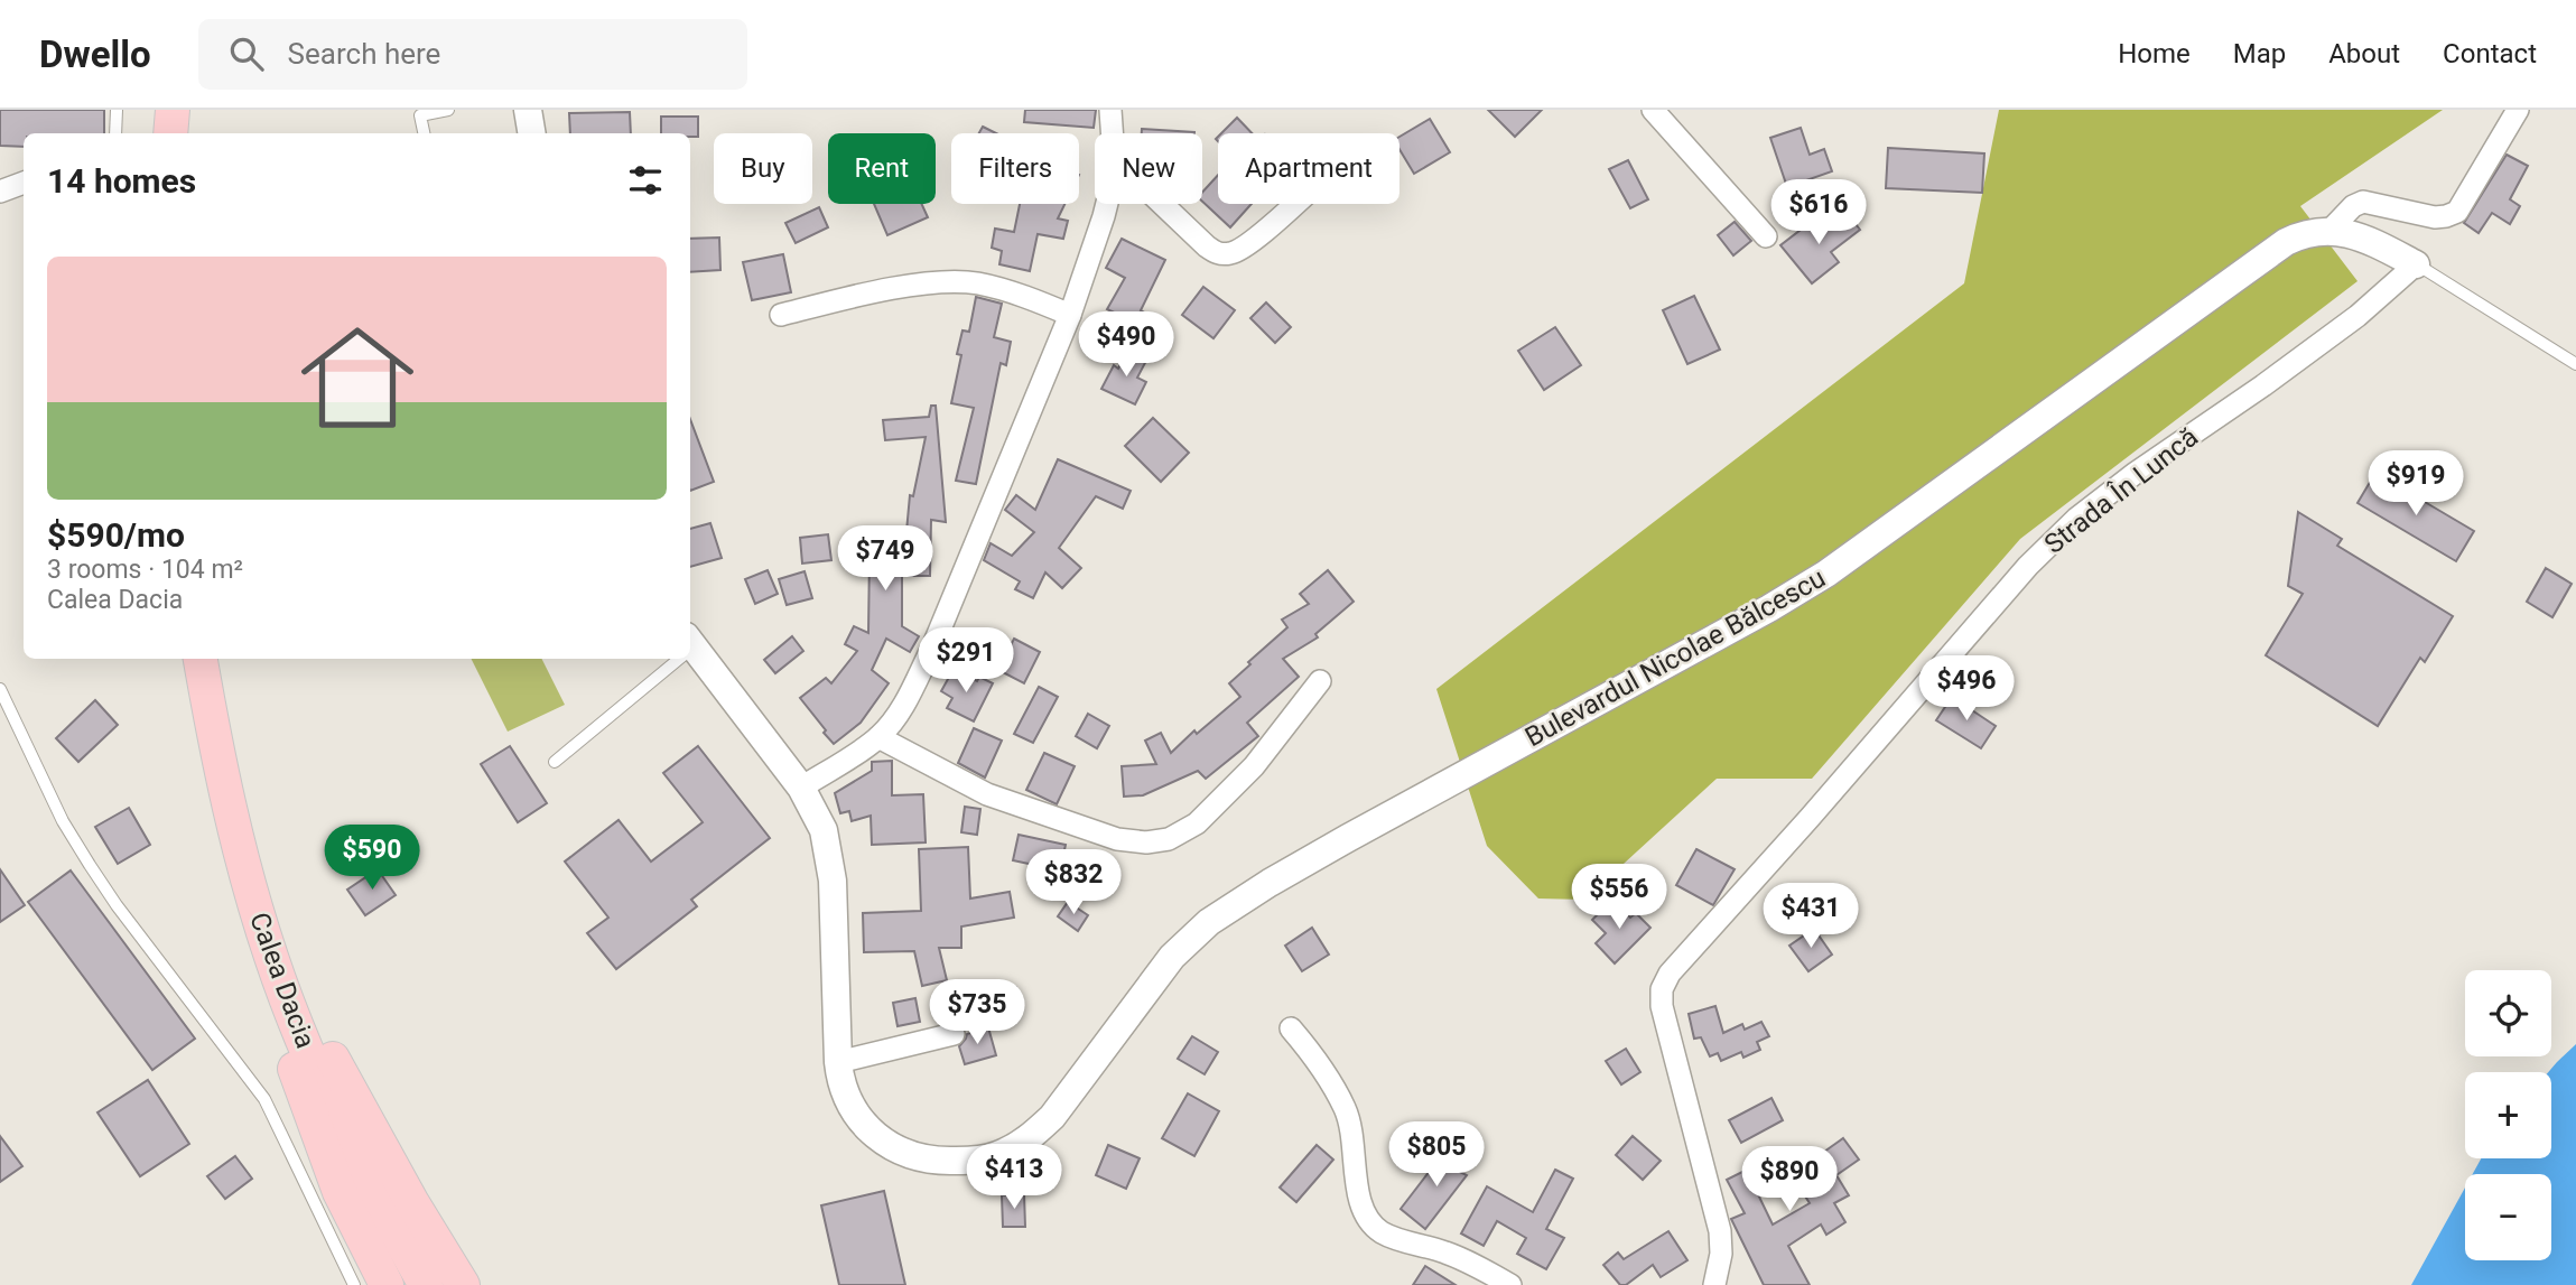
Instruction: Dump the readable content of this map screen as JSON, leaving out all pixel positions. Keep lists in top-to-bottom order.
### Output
{
  "streets": {
    "main road": ["Calea Dacia"],
    "street": ["Strada În Luncă", "Bulevardul Nicolae Bălcescu"]
  },
  "crossings": [
    ["Strada În Luncă", "Bulevardul Nicolae Bălcescu"]
  ],
  "page": {
    "header": "Dwello",
    "search": "Search here",
    "nav": [
      "Home",
      "Map",
      "About",
      "Contact"
    ],
    "chip": [
      "Buy",
      "Rent",
      "Filters",
      "New",
      "Apartment"
    ],
    "heading": "14 homes",
    "price": [
      "$616",
      "$490",
      "$919",
      "$749",
      "$291",
      "$496",
      "$590",
      "$832",
      "$556",
      "$431",
      "$735",
      "$805",
      "$413",
      "$890"
    ],
    "list": [
      {
        "name": "$590/mo",
        "note": "3 rooms · 104 m² · Calea Dacia"
      }
    ],
    "map_buttons": ["+", "−"]
  }
}
